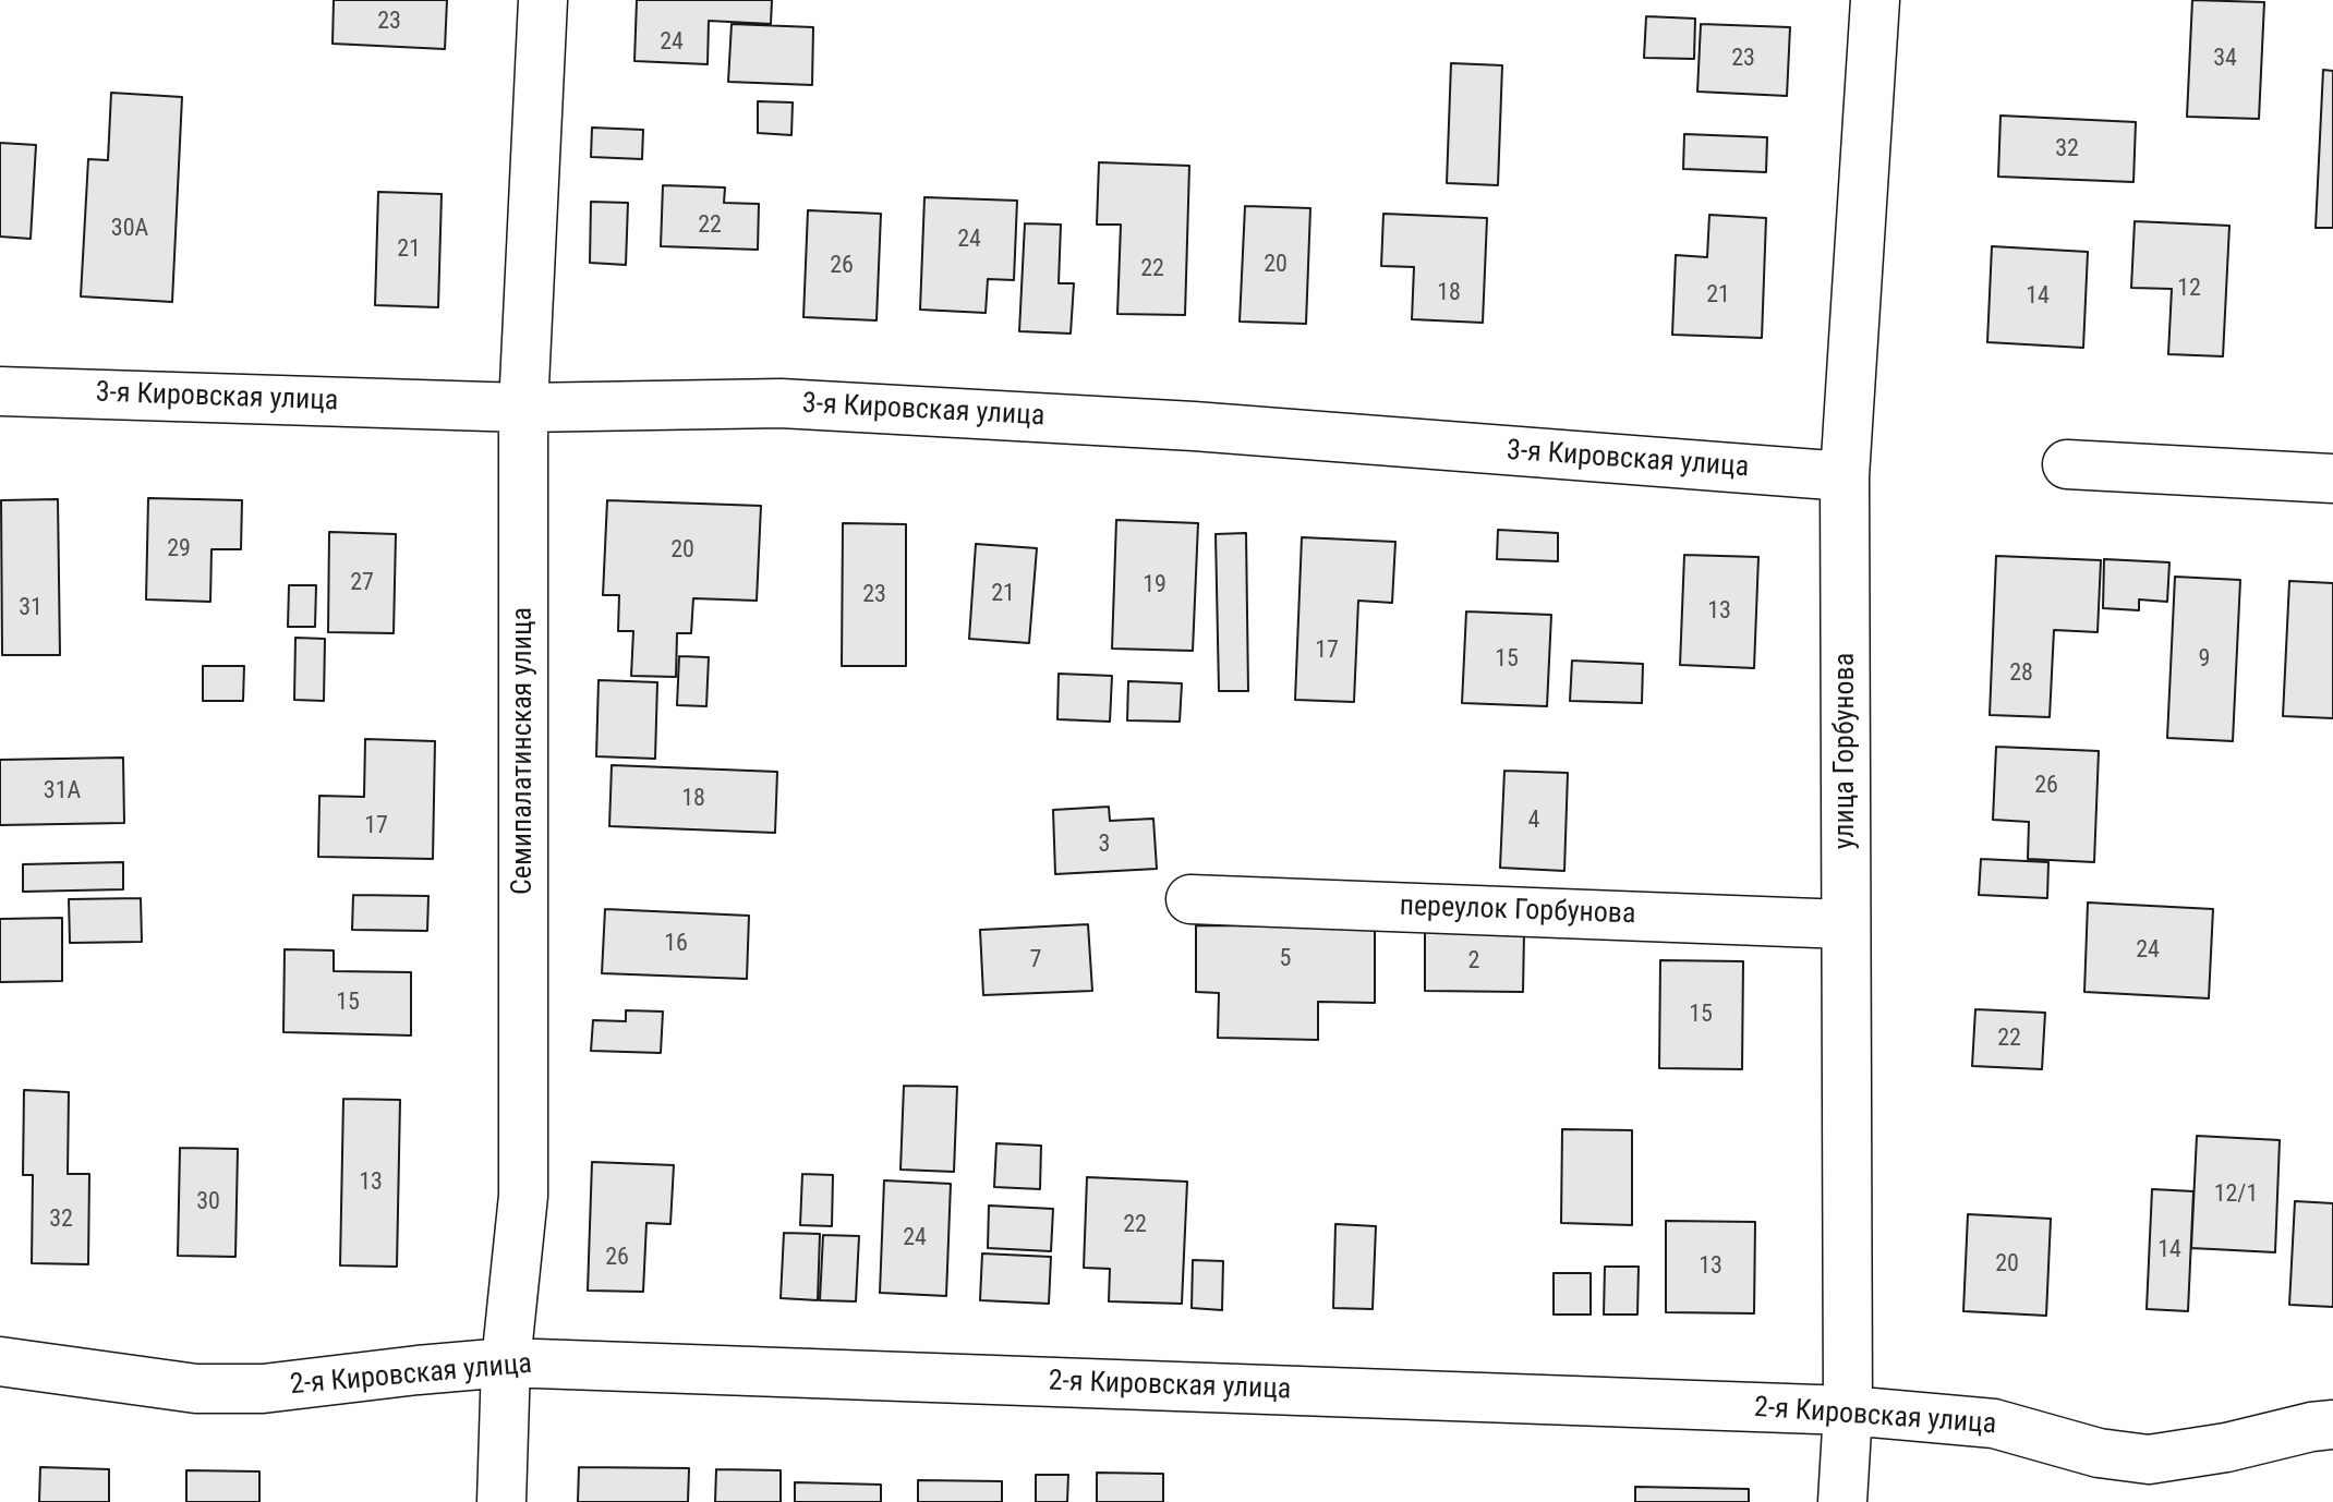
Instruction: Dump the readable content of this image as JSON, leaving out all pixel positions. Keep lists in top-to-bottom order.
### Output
{
  "streets": {
    "street": [
      "3-я Кировская улица",
      "Семипалатинская улица",
      "улица Горбунова",
      "переулок Горбунова",
      "2-я Кировская улица"
    ]
  },
  "crossings": [
    ["3-я Кировская улица", "Семипалатинская улица"],
    ["3-я Кировская улица", "улица Горбунова"],
    ["Семипалатинская улица", "2-я Кировская улица"],
    ["улица Горбунова", "переулок Горбунова"],
    ["улица Горбунова", "2-я Кировская улица"]
  ],
  "house_numbers": [
    "23",
    "24",
    "23",
    "34",
    "32",
    "22",
    "30А",
    "24",
    "21",
    "20",
    "26",
    "22",
    "12",
    "18",
    "21",
    "14",
    "29",
    "20",
    "27",
    "19",
    "21",
    "23",
    "31",
    "13",
    "17",
    "15",
    "9",
    "28",
    "26",
    "31А",
    "18",
    "4",
    "17",
    "3",
    "16",
    "24",
    "5",
    "7",
    "2",
    "15",
    "15",
    "22",
    "13",
    "12/1",
    "30",
    "32",
    "22",
    "24",
    "14",
    "26",
    "20",
    "13"
  ]
}
